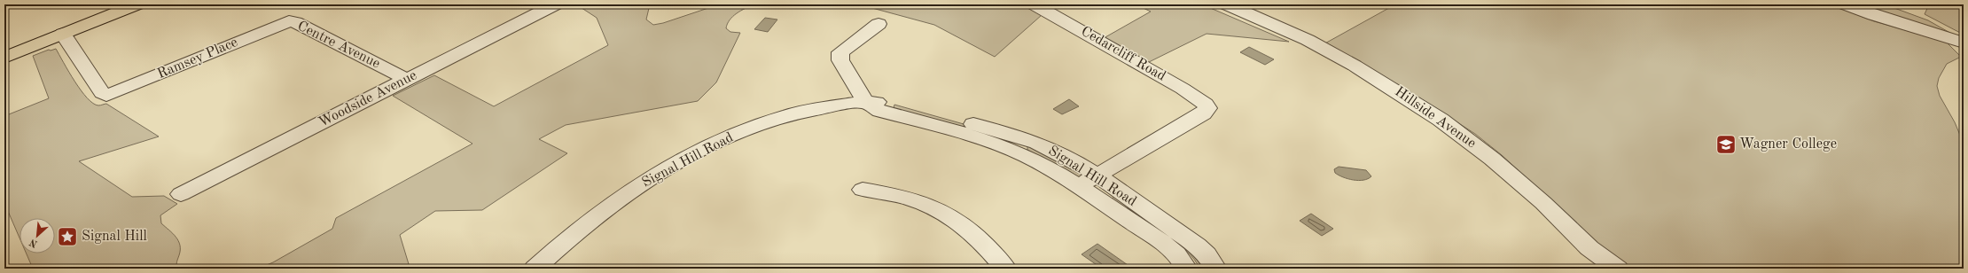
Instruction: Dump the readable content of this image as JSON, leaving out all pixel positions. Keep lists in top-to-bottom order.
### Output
{
  "streets": {
    "street": [
      "Centre Avenue",
      "Cedarcliff Road",
      "Ramsey Place",
      "Woodside Avenue",
      "Hillside Avenue",
      "Signal Hill Road"
    ]
  },
  "crossings": [
    ["Centre Avenue", "Ramsey Place"],
    ["Centre Avenue", "Woodside Avenue"],
    ["Cedarcliff Road", "Signal Hill Road"]
  ],
  "places": {
    "school or university": ["Wagner College"],
    "place": ["Signal Hill"]
  },
  "north": "bottom left"
}
